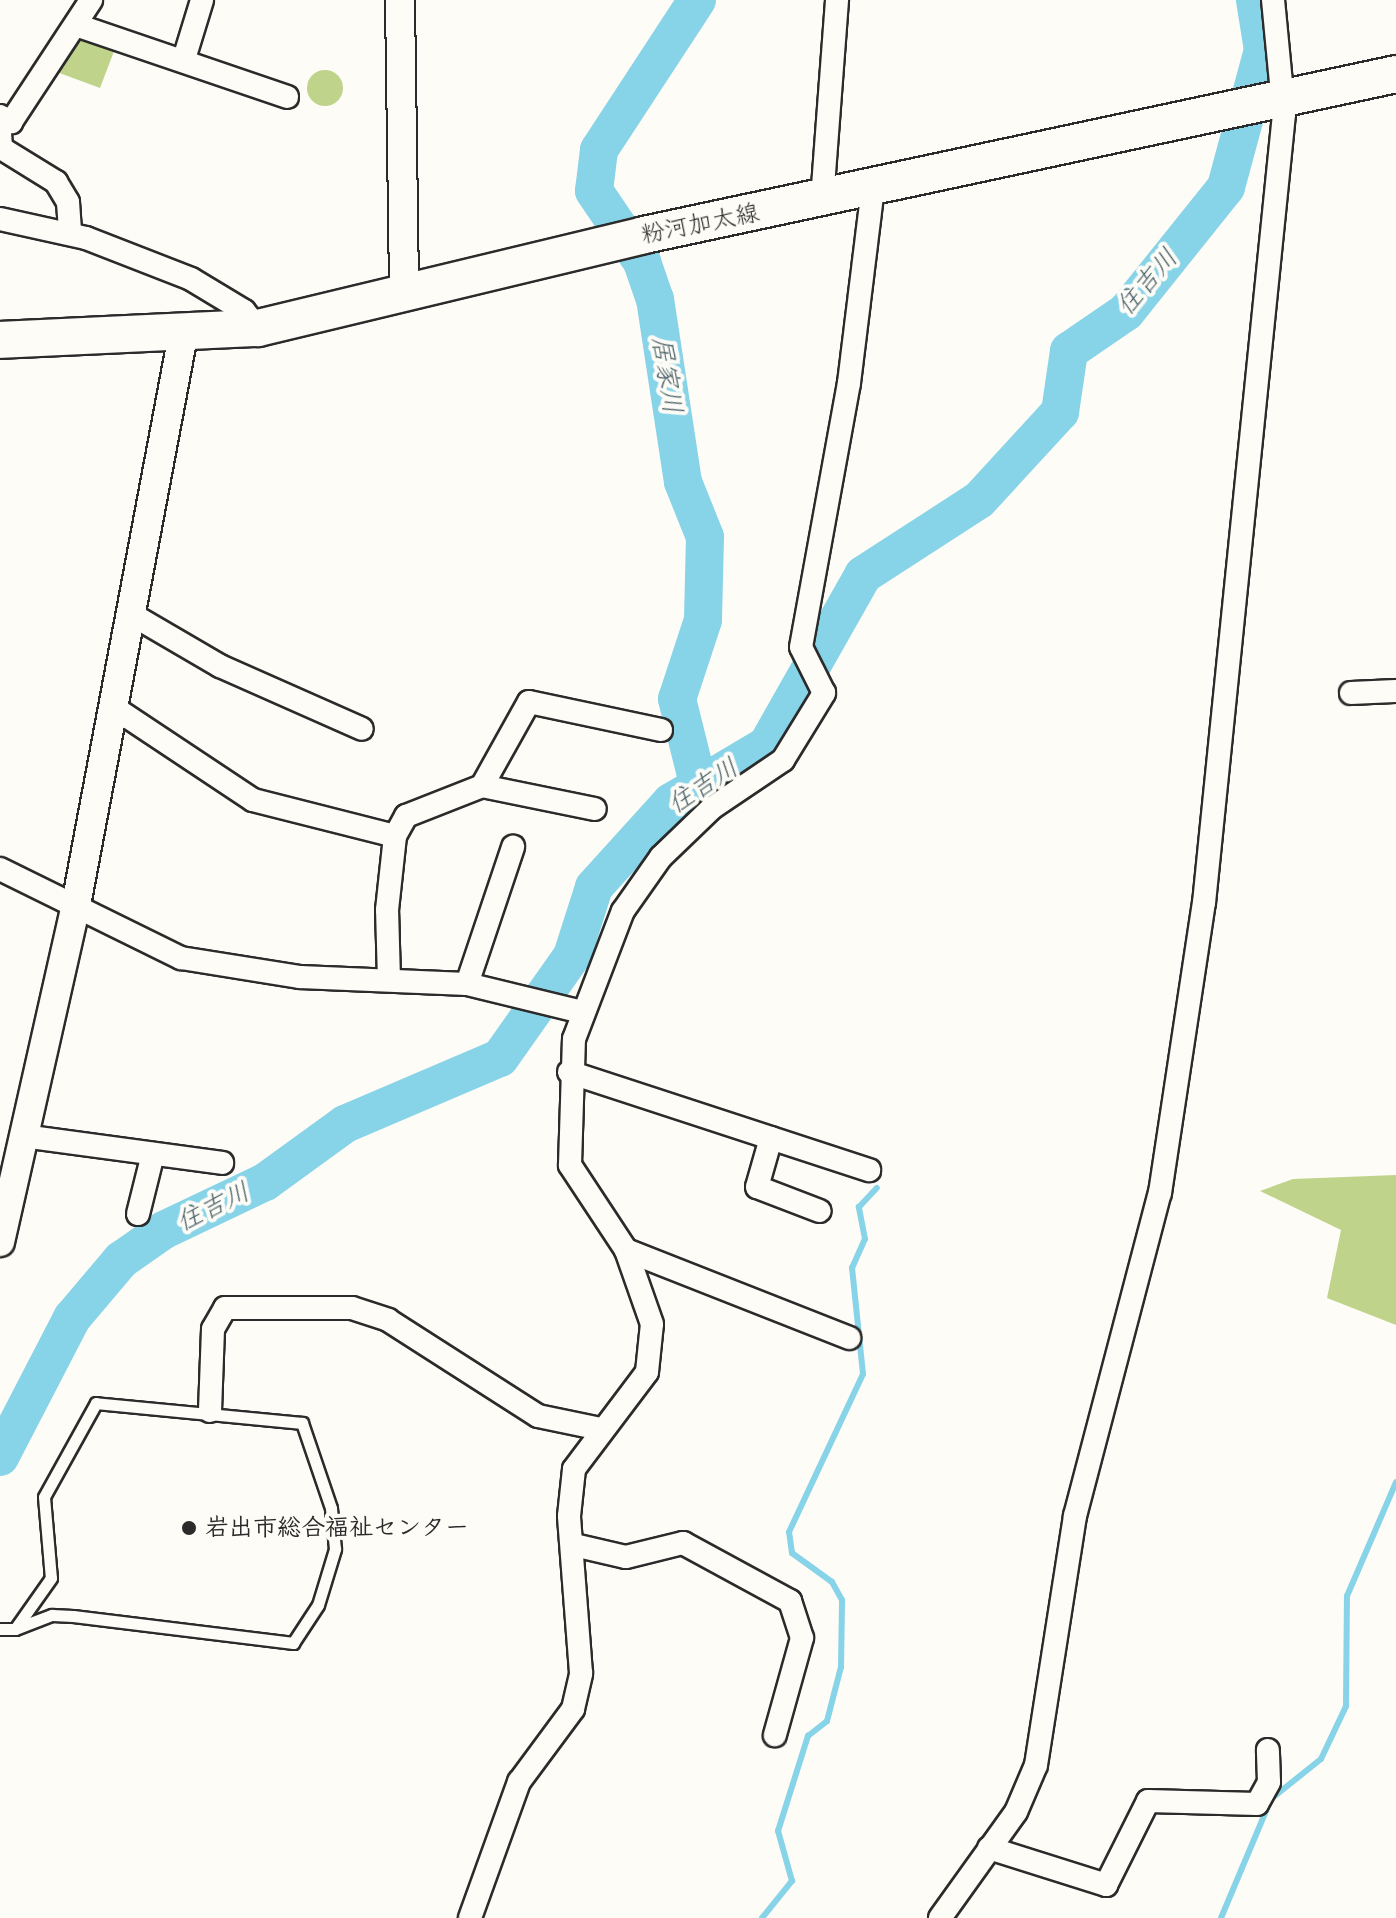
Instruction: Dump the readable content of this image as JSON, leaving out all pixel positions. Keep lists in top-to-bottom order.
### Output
{
  "streets": {
    "main road": ["粉河加太線"]
  },
  "water": ["住吉川", "居家川"],
  "places": ["岩出市総合福祉センター"]
}
